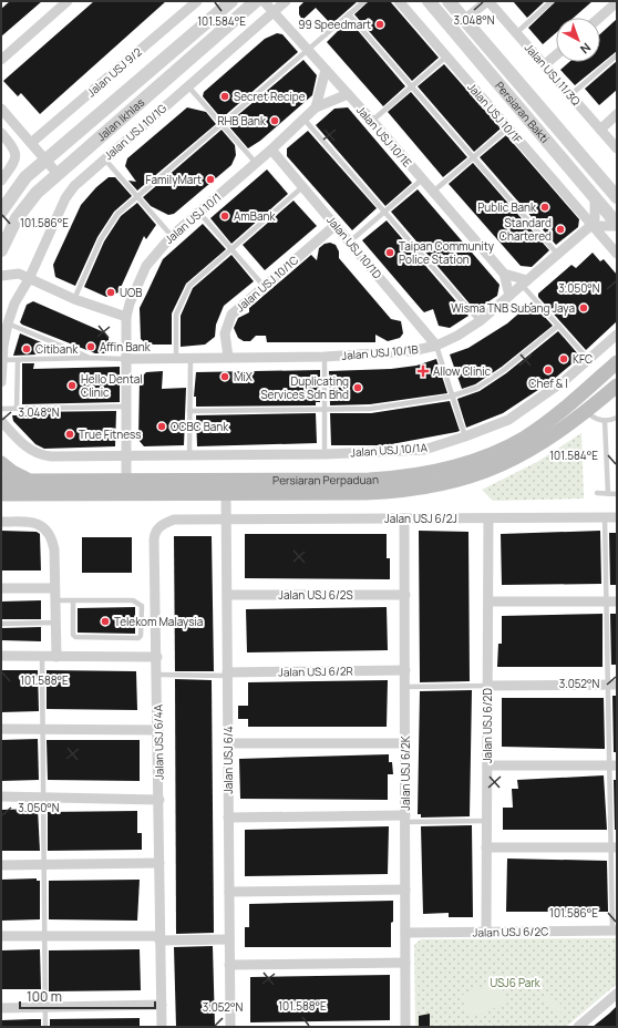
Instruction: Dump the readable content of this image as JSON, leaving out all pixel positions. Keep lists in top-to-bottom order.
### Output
{
  "streets": {
    "main road": ["Persiaran Perpaduan"],
    "street": [
      "Jalan USJ 9/2",
      "Jalan USJ 11/3Q",
      "Jalan USJ 10/1F",
      "Persiaran Bakti",
      "Jalan Ikhlas",
      "Jalan USJ 10/1G",
      "Jalan USJ 10/1E",
      "Jalan USJ 10/1",
      "Jalan USJ 10/1D",
      "Jalan USJ 10/1C",
      "Jalan USJ 10/1B",
      "Jalan USJ 10/1A",
      "Jalan USJ 6/2J",
      "Jalan USJ 6/2S",
      "Jalan USJ 6/2R",
      "Jalan USJ 6/2D",
      "Jalan USJ 6/4A",
      "Jalan USJ 6/4",
      "Jalan USJ 6/2K",
      "Jalan USJ 6/2C"
    ]
  },
  "crossings": [
    ["Jalan USJ 10/1F", "Jalan USJ 10/1B"],
    ["Jalan USJ 10/1G", "Jalan USJ 10/1E"],
    ["Jalan USJ 10/1E", "Jalan USJ 10/1"],
    ["Jalan USJ 10/1E", "Jalan USJ 10/1B"],
    ["Jalan USJ 10/1", "Jalan USJ 10/1D"],
    ["Jalan USJ 10/1", "Jalan USJ 10/1B"],
    ["Jalan USJ 10/1", "Jalan USJ 10/1A"],
    ["Jalan USJ 10/1", "Persiaran Perpaduan"],
    ["Jalan USJ 10/1D", "Jalan USJ 10/1C"],
    ["Jalan USJ 10/1D", "Jalan USJ 10/1B"],
    ["Jalan USJ 10/1C", "Jalan USJ 10/1B"],
    ["Persiaran Perpaduan", "Jalan USJ 6/4"],
    ["Jalan USJ 6/2J", "Jalan USJ 6/2D"],
    ["Jalan USJ 6/2J", "Jalan USJ 6/4A"],
    ["Jalan USJ 6/2J", "Jalan USJ 6/4"],
    ["Jalan USJ 6/2J", "Jalan USJ 6/2K"],
    ["Jalan USJ 6/2S", "Jalan USJ 6/4"],
    ["Jalan USJ 6/2S", "Jalan USJ 6/2K"],
    ["Jalan USJ 6/2R", "Jalan USJ 6/4"],
    ["Jalan USJ 6/2R", "Jalan USJ 6/2K"],
    ["Jalan USJ 6/2D", "Jalan USJ 6/2C"],
    ["Jalan USJ 6/4A", "Jalan USJ 6/4"],
    ["Jalan USJ 6/2K", "Jalan USJ 6/2C"]
  ],
  "parks": ["USJ6 Park"],
  "places": {
    "other": [
      "99 Speedmart",
      "Secret Recipe",
      "RHB Bank",
      "FamilyMart",
      "Public Bank",
      "AmBank",
      "Standard Chartered",
      "Taipan Community Police Station",
      "UOB",
      "Wisma TNB Subang Jaya",
      "Affin Bank",
      "Citibank",
      "KFC",
      "Chef & I",
      "MiX",
      "Hello Dental Clinic",
      "Duplicating Services Sdn Bhd",
      "OCBC Bank",
      "True Fitness",
      "Telekom Malaysia"
    ],
    "health": ["Allow Clinic"]
  },
  "scale_bar": "100 m",
  "north": "bottom right",
  "coordinates": [
    "3.048°N",
    "101.584°E",
    "101.586°E",
    "3.050°N",
    "101.588°E",
    "3.052°N"
  ]
}
